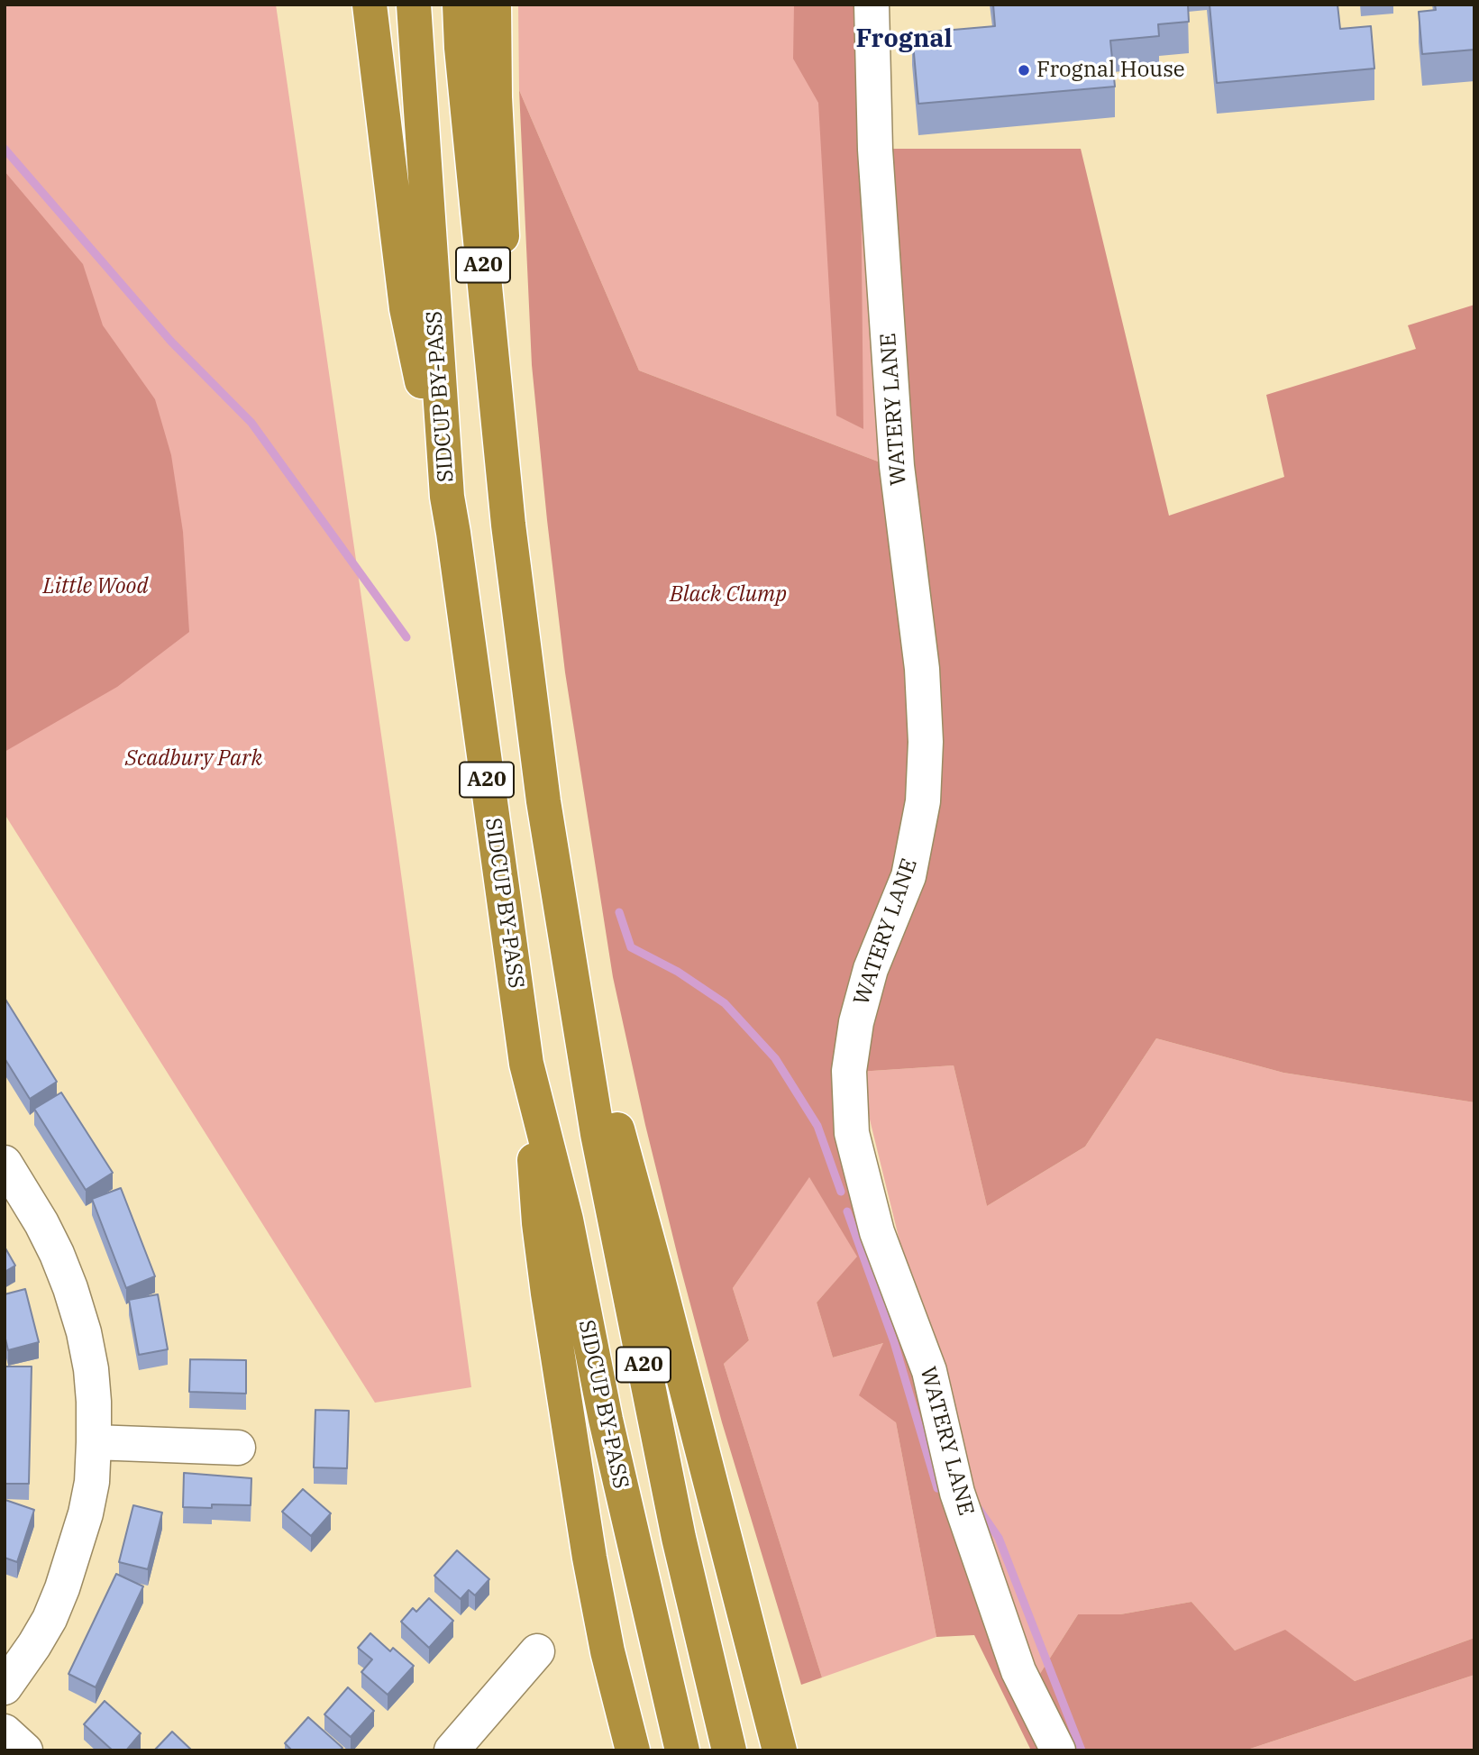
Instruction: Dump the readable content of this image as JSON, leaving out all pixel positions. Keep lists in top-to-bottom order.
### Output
{
  "streets": {
    "highway": ["A20", "SIDCUP BY-PASS"],
    "street": ["WATERY LANE"]
  },
  "crossings": [
    ["A20", "SIDCUP BY-PASS"]
  ],
  "districts": ["Frognal"],
  "parks": ["Little Wood", "Black Clump", "Scadbury Park"],
  "places": ["Frognal House"]
}
